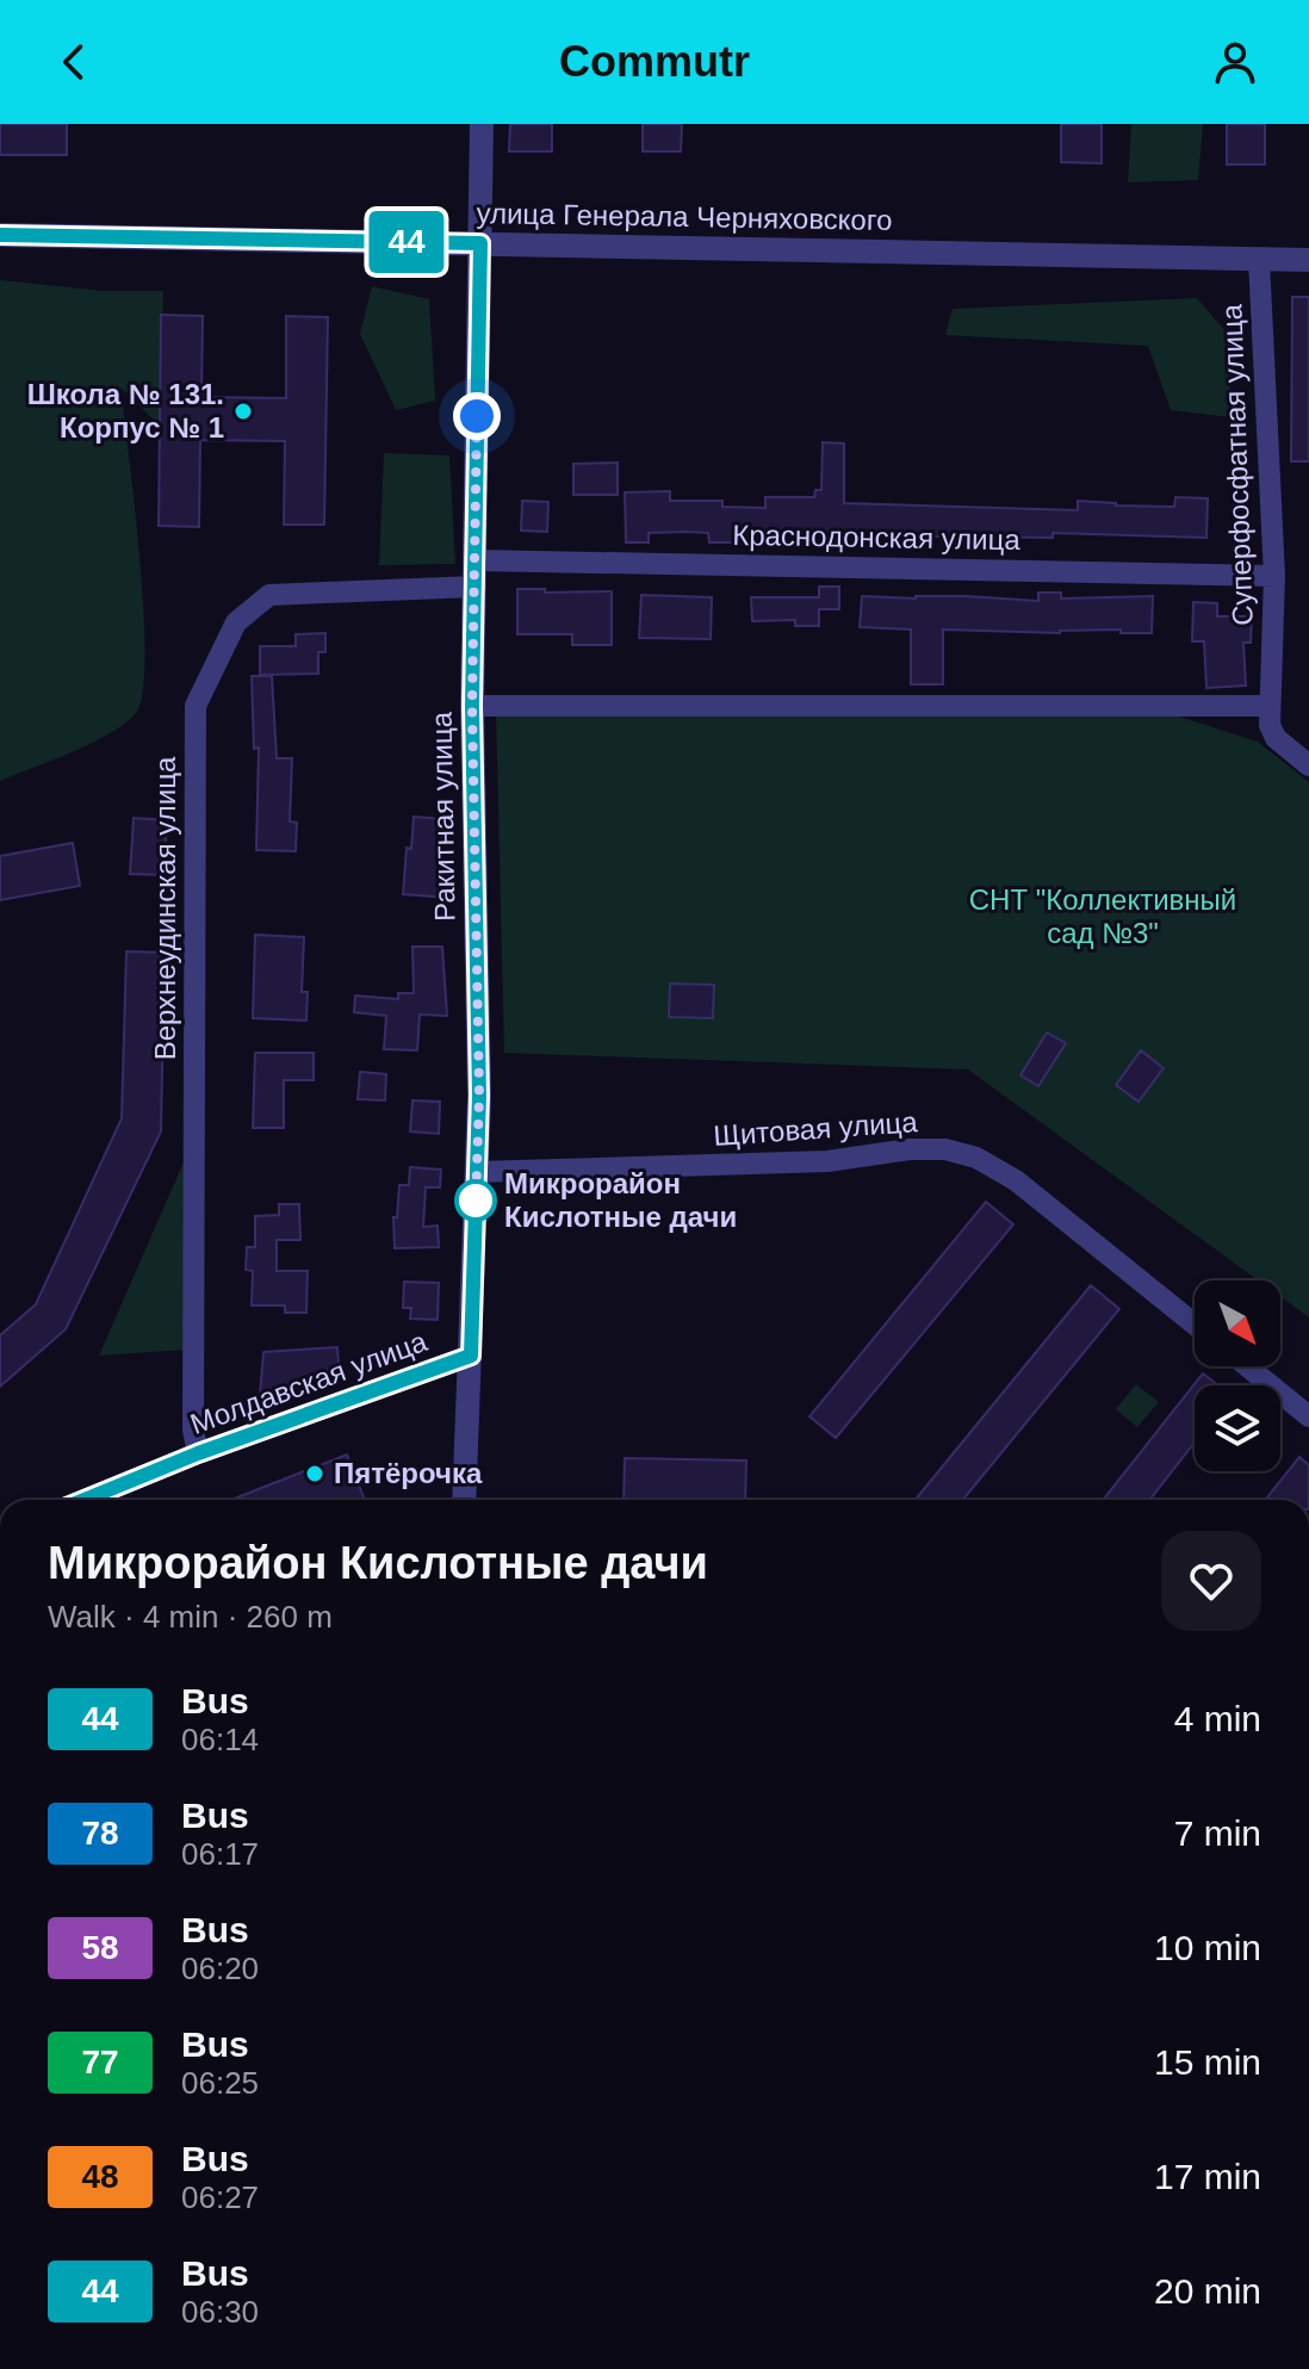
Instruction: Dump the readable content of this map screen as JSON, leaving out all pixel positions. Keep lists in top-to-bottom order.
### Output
{
  "streets": {
    "street": [
      "улица Генерала Черняховского",
      "Суперфосфатная улица",
      "Краснодонская улица",
      "Ракитная улица",
      "Верхнеудинская улица",
      "Щитовая улица",
      "Молдавская улица"
    ]
  },
  "crossings": [
    ["улица Генерала Черняховского", "Суперфосфатная улица"],
    ["улица Генерала Черняховского", "Ракитная улица"],
    ["Суперфосфатная улица", "Краснодонская улица"],
    ["Краснодонская улица", "Ракитная улица"],
    ["Ракитная улица", "Верхнеудинская улица"],
    ["Ракитная улица", "Щитовая улица"],
    ["Ракитная улица", "Молдавская улица"],
    ["Верхнеудинская улица", "Молдавская улица"]
  ],
  "parks": ["СНТ \"Коллективный сад №3\""],
  "places": ["Школа № 131. Корпус № 1", "Микрорайон Кислотные дачи", "Пятёрочка"],
  "lines": ["bus line 44"],
  "north": "bottom right",
  "page": {
    "header": "Commutr",
    "on_map": "44",
    "heading": ["Микрорайон Кислотные дачи", "Walk · 4 min · 260 m"],
    "list": [
      {
        "mark": "44",
        "name": "Bus",
        "note": "06:14",
        "value": "4 min"
      },
      {
        "mark": "78",
        "name": "Bus",
        "note": "06:17",
        "value": "7 min"
      },
      {
        "mark": "58",
        "name": "Bus",
        "note": "06:20",
        "value": "10 min"
      },
      {
        "mark": "77",
        "name": "Bus",
        "note": "06:25",
        "value": "15 min"
      },
      {
        "mark": "48",
        "name": "Bus",
        "note": "06:27",
        "value": "17 min"
      },
      {
        "mark": "44",
        "name": "Bus",
        "note": "06:30",
        "value": "20 min"
      }
    ]
  }
}
